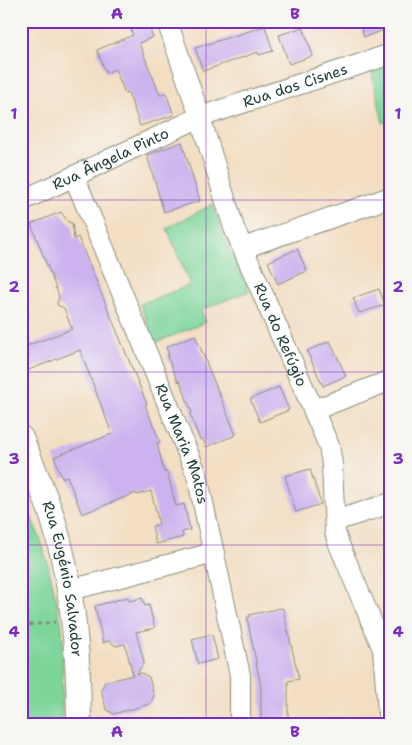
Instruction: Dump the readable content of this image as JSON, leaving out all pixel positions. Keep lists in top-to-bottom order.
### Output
{
  "streets": {
    "street": [
      "Rua dos Cisnes",
      "Rua Ângela Pinto",
      "Rua do Refúgio",
      "Rua Maria Matos",
      "Rua Eugénio Salvador"
    ]
  },
  "crossings": [
    ["Rua dos Cisnes", "Rua Ângela Pinto"],
    ["Rua dos Cisnes", "Rua do Refúgio"],
    ["Rua Ângela Pinto", "Rua do Refúgio"],
    ["Rua Ângela Pinto", "Rua Maria Matos"]
  ],
  "grid": {
    "columns": ["A", "B"],
    "rows": [
      "1",
      "2",
      "3",
      "4"
    ]
  }
}
